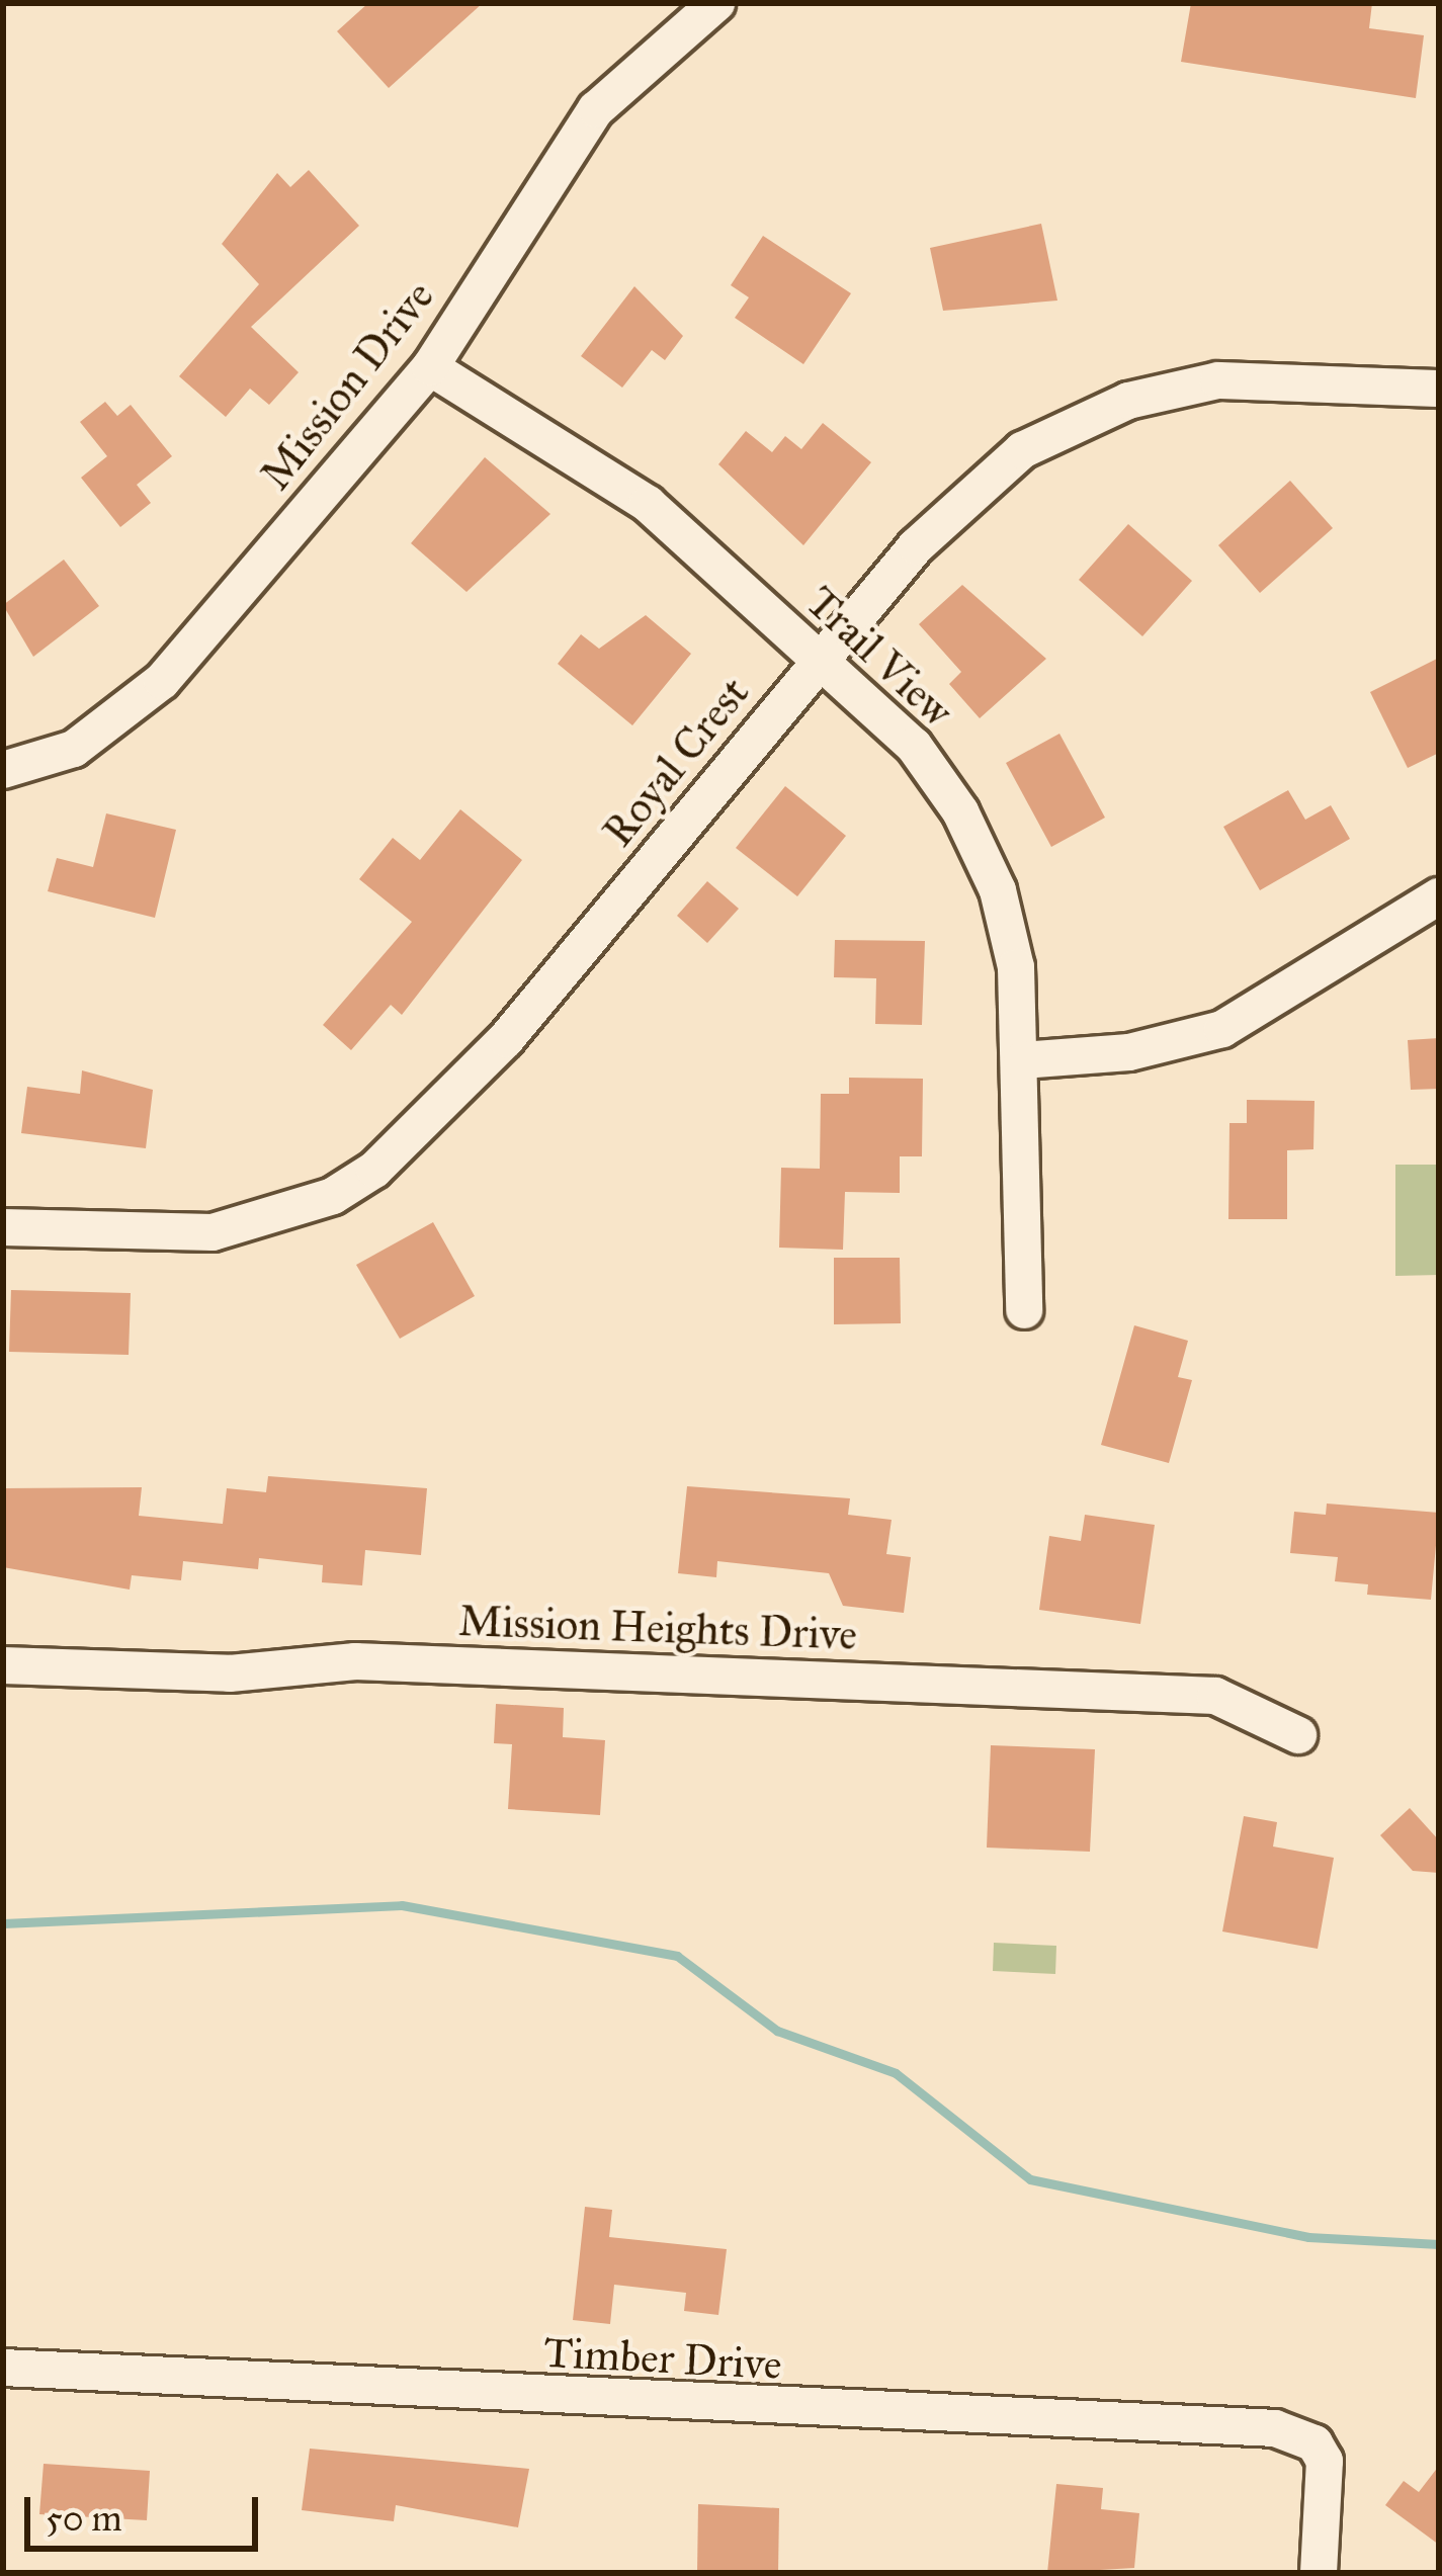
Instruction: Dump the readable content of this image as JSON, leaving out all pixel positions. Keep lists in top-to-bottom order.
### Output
{
  "streets": {
    "street": [
      "Mission Drive",
      "Trail View",
      "Royal Crest",
      "Mission Heights Drive",
      "Timber Drive"
    ]
  },
  "crossings": [
    ["Mission Drive", "Trail View"],
    ["Trail View", "Royal Crest"]
  ],
  "scale_bar": "50 m"
}
